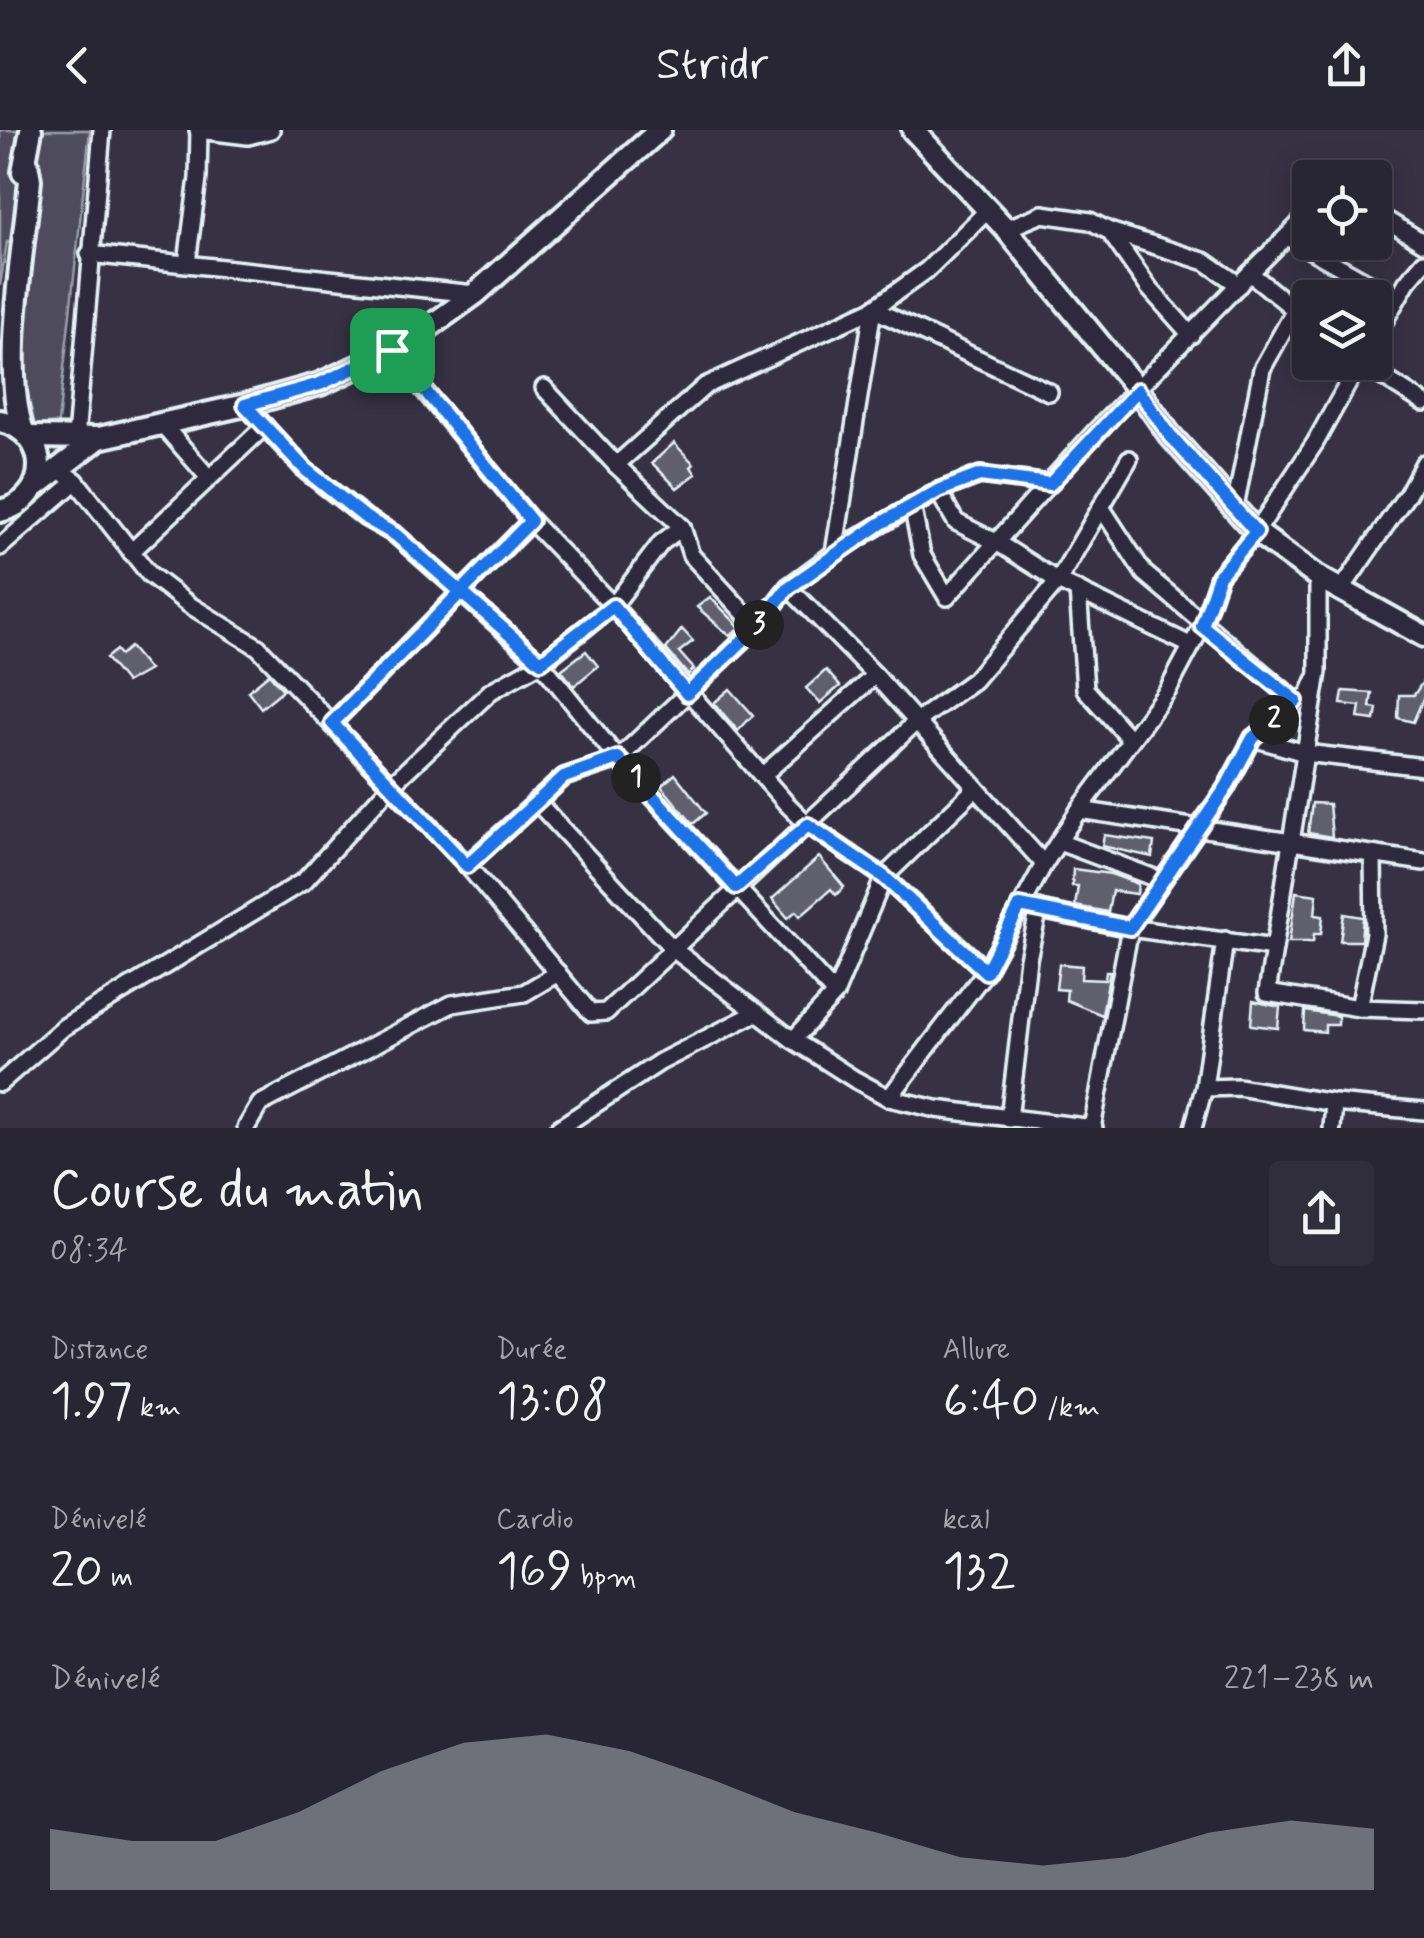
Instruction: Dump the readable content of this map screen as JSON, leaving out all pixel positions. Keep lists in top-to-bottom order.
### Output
{
  "page": {
    "header": "Stridr",
    "pins": ["3", "2", "1"],
    "heading": ["Course du matin", "08:34"],
    "stats": [
      ["Distance", "1.97 km"],
      ["Durée", "13:08"],
      ["Allure", "6:40 /km"],
      ["Dénivelé", "20 m"],
      ["Cardio", "169 bpm"],
      ["kcal", "132"]
    ],
    "chart": ["Dénivelé", "221–238 m"]
  }
}
